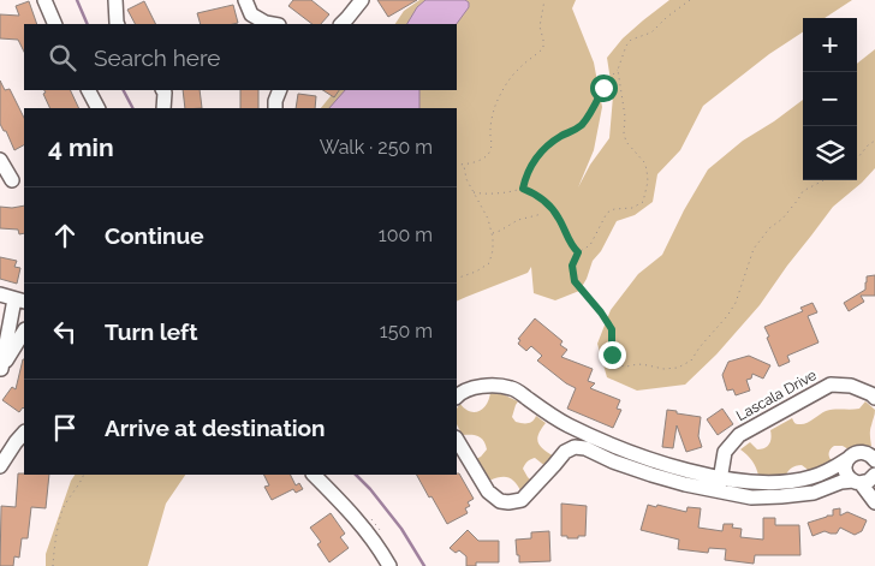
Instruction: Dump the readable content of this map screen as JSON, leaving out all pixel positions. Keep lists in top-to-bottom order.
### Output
{
  "streets": {
    "street": ["Lascala Drive"]
  },
  "page": {
    "map_buttons": ["+", "−"],
    "search": "Search here",
    "heading": ["4 min", "Walk · 250 m"],
    "list": [
      ["Continue", "100 m"],
      ["Turn left", "150 m"],
      "Arrive at destination"
    ]
  }
}
